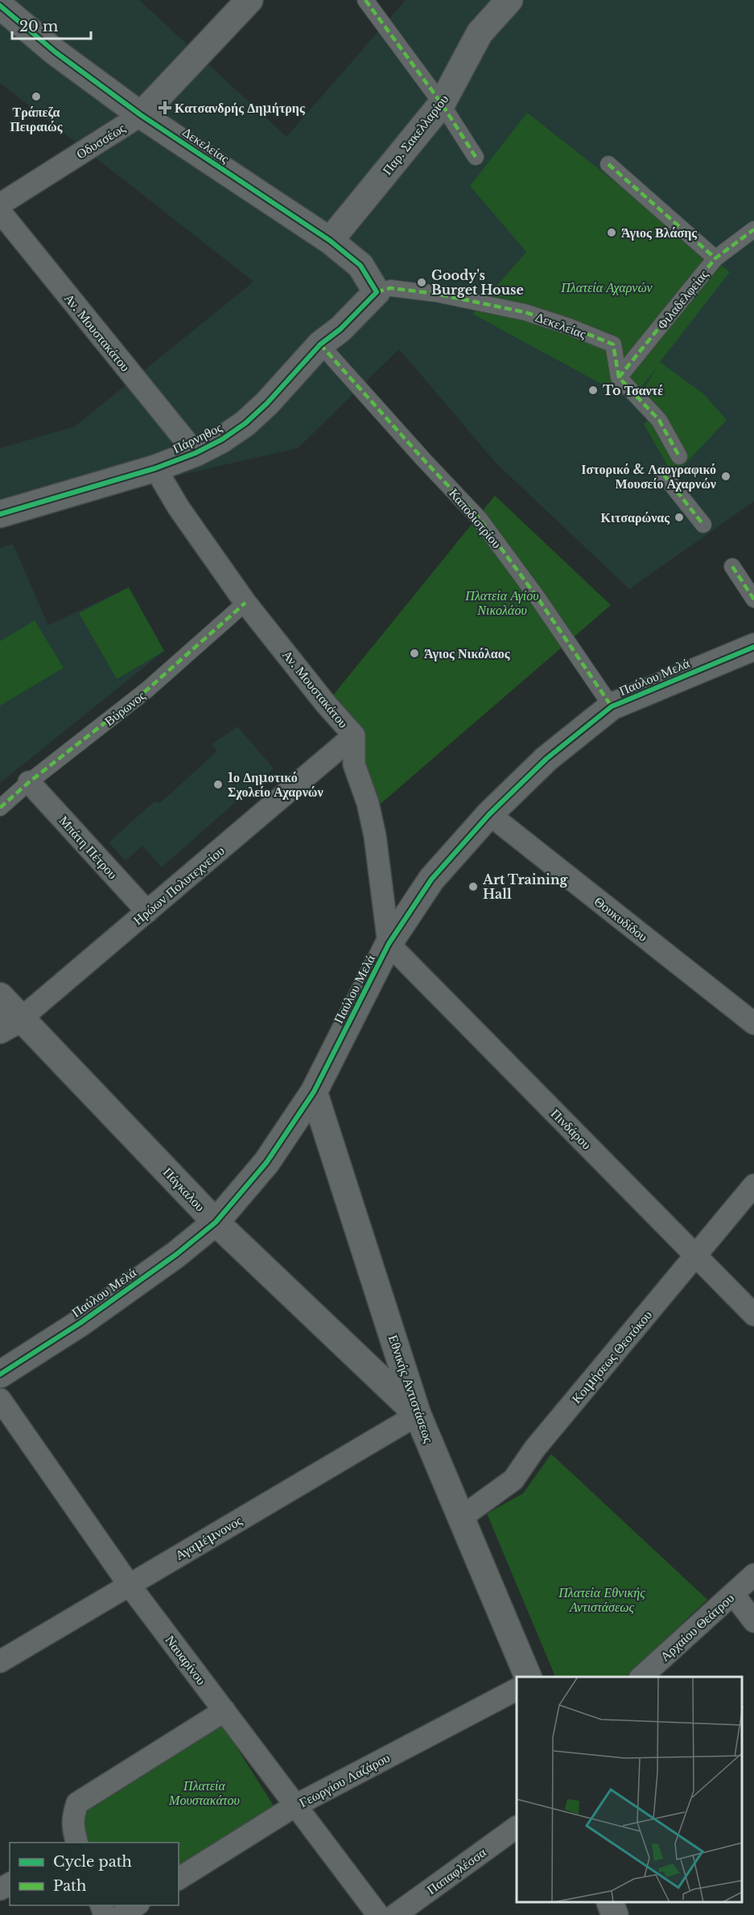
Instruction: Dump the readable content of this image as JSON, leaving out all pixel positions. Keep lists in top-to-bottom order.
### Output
{
  "streets": {
    "street": [
      "Παρ. Σακελλαρίου",
      "Οδυσσέως",
      "Δεκελείας",
      "Φιλαδελφείας",
      "Αν. Μουστακάτου",
      "Πάρνηθος",
      "Καποδιστρίου",
      "Παύλου Μελά",
      "Βύρωνος",
      "Μπάτη Πέτρου",
      "Ηρώων Πολυτεχνείου",
      "Θουκυδίδου",
      "Πινδάρου",
      "Πάγκαλου",
      "Κοιμήσεως Θεοτόκου",
      "Εθνικής Αντιστάσεως",
      "Αγαμέμνονος",
      "Αρχαίου Θεάτρου",
      "Ναυαρίνου",
      "Γεωργίου Λαζάρου",
      "Παπαφλέσσα"
    ]
  },
  "crossings": [
    ["Παρ. Σακελλαρίου", "Δεκελείας"],
    ["Οδυσσέως", "Δεκελείας"],
    ["Δεκελείας", "Φιλαδελφείας"],
    ["Δεκελείας", "Πάρνηθος"],
    ["Αν. Μουστακάτου", "Πάρνηθος"],
    ["Αν. Μουστακάτου", "Παύλου Μελά"],
    ["Αν. Μουστακάτου", "Βύρωνος"],
    ["Αν. Μουστακάτου", "Ηρώων Πολυτεχνείου"],
    ["Αν. Μουστακάτου", "Πινδάρου"],
    ["Πάρνηθος", "Καποδιστρίου"],
    ["Καποδιστρίου", "Παύλου Μελά"],
    ["Παύλου Μελά", "Θουκυδίδου"],
    ["Παύλου Μελά", "Πινδάρου"],
    ["Παύλου Μελά", "Πάγκαλου"],
    ["Παύλου Μελά", "Εθνικής Αντιστάσεως"],
    ["Βύρωνος", "Μπάτη Πέτρου"],
    ["Μπάτη Πέτρου", "Ηρώων Πολυτεχνείου"],
    ["Ηρώων Πολυτεχνείου", "Πάγκαλου"],
    ["Πινδάρου", "Κοιμήσεως Θεοτόκου"],
    ["Πάγκαλου", "Εθνικής Αντιστάσεως"],
    ["Πάγκαλου", "Αγαμέμνονος"],
    ["Κοιμήσεως Θεοτόκου", "Εθνικής Αντιστάσεως"],
    ["Εθνικής Αντιστάσεως", "Αγαμέμνονος"],
    ["Αγαμέμνονος", "Ναυαρίνου"],
    ["Ναυαρίνου", "Γεωργίου Λαζάρου"]
  ],
  "parks": [
    "Πλατεία Αχαρνών",
    "Πλατεία Αγίου Νικολάου",
    "Πλατεία Εθνικής Αντιστάσεως",
    "Πλατεία Μουστακάτου"
  ],
  "places": {
    "other": [
      "Τράπεζα Πειραιώς",
      "Άγιος Βλάσης",
      "Goody's Burget House",
      "To Τσαντέ",
      "Ιστορικό & Λαογραφικό Μουσείο Αχαρνών",
      "Κιτσαρώνας",
      "Άγιος Νικόλαος",
      "1ο Δημοτικό Σχολείο Αχαρνών",
      "Art Training Hall"
    ],
    "health": ["Κατσανδρής Δημήτρης"]
  },
  "legend": ["Cycle path", "Path"],
  "scale_bar": "20 m"
}
